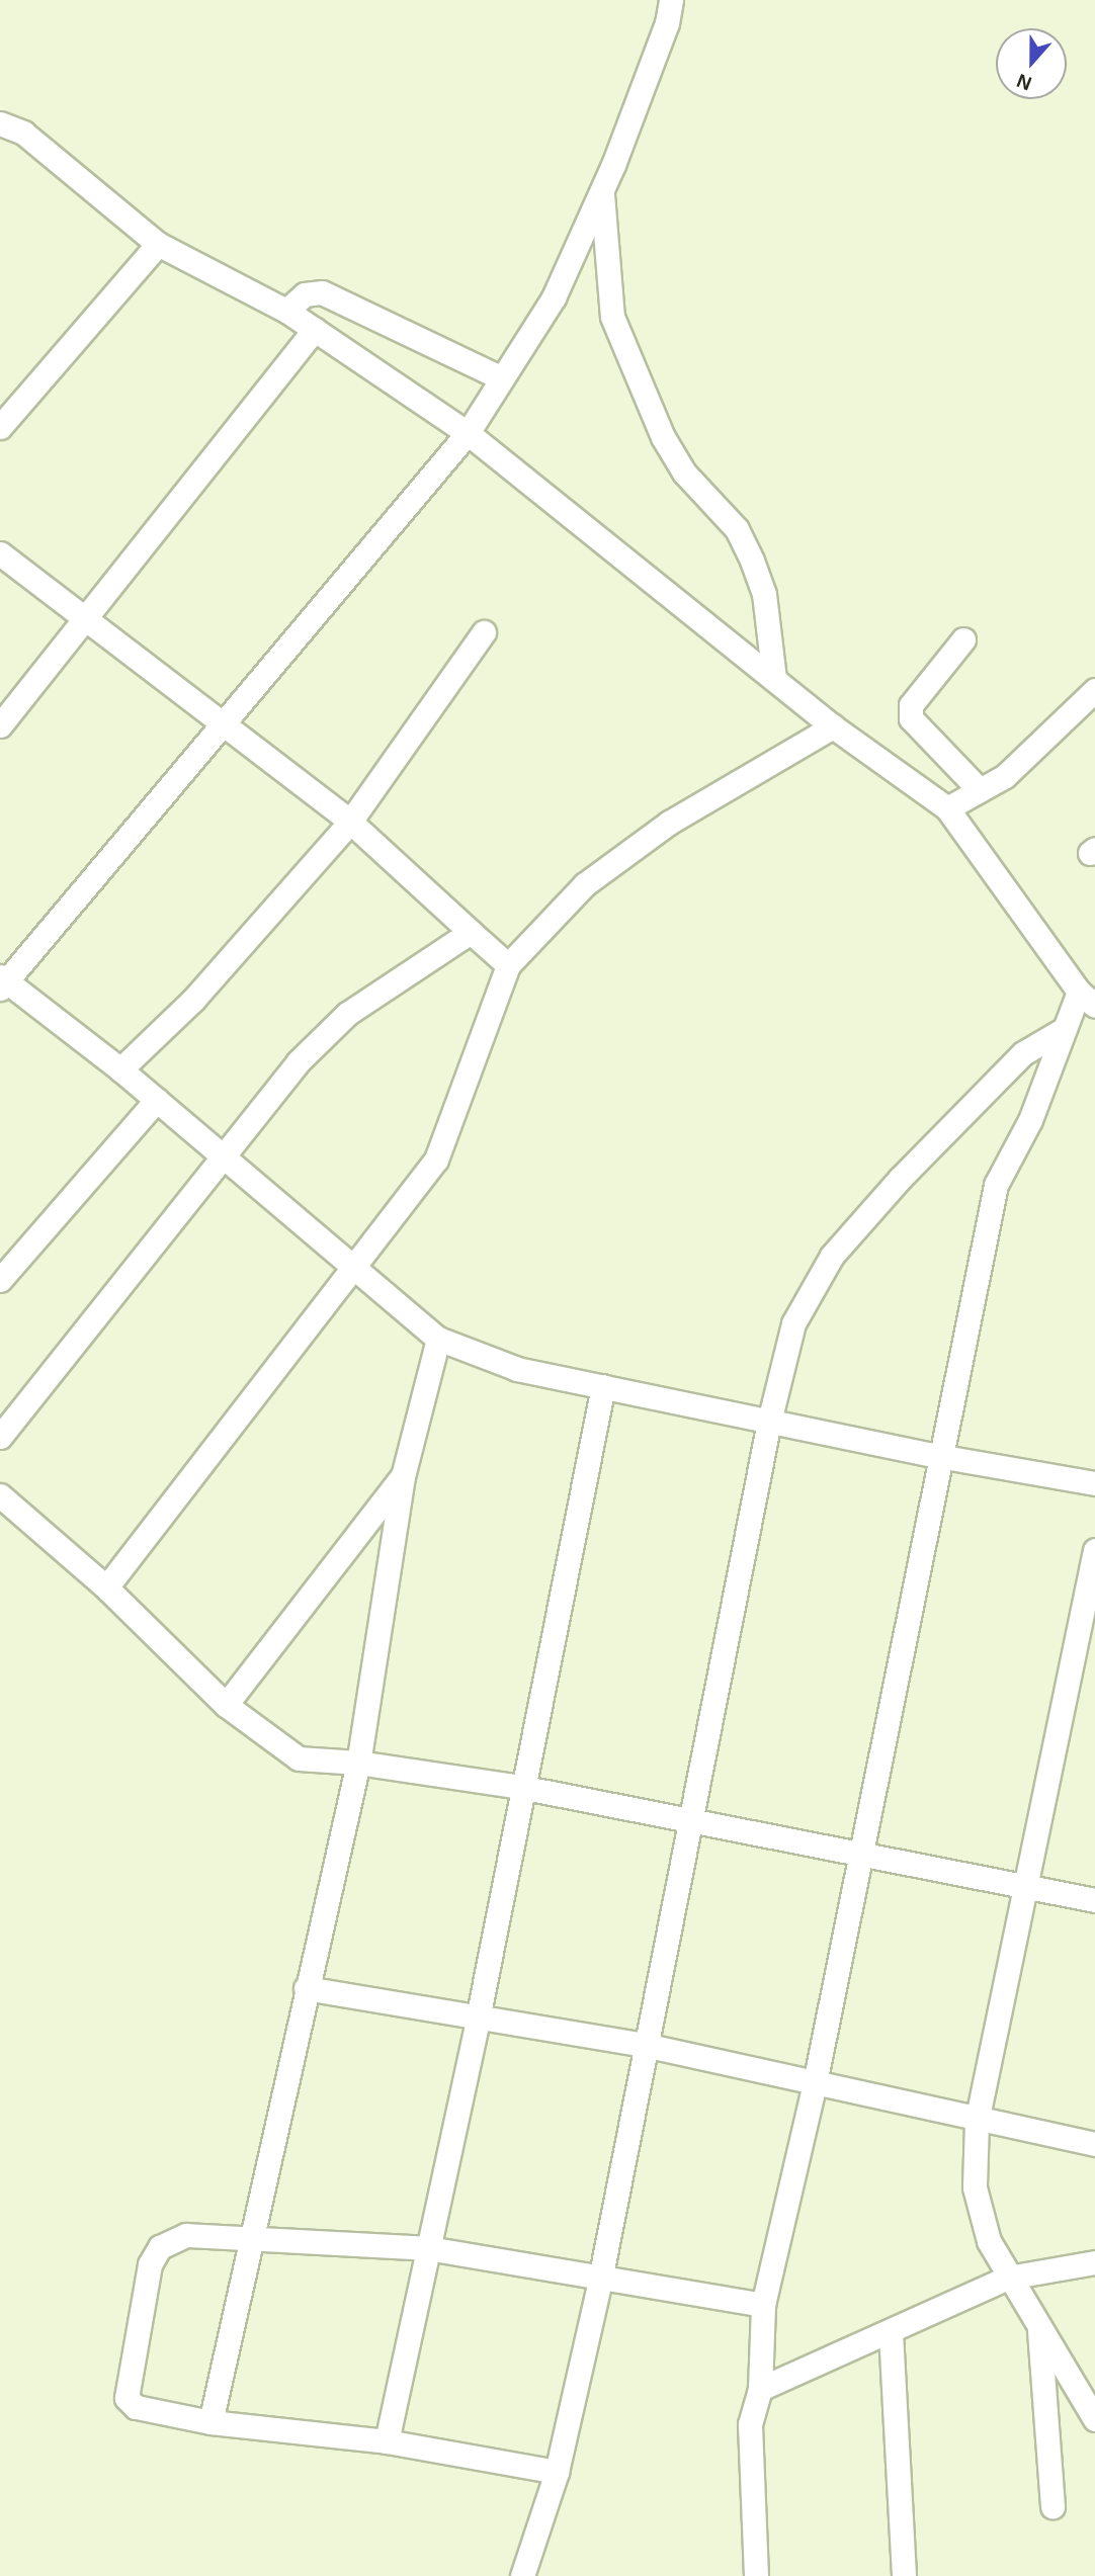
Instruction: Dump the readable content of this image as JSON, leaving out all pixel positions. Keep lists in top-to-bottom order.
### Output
{
  "north": "bottom"
}
